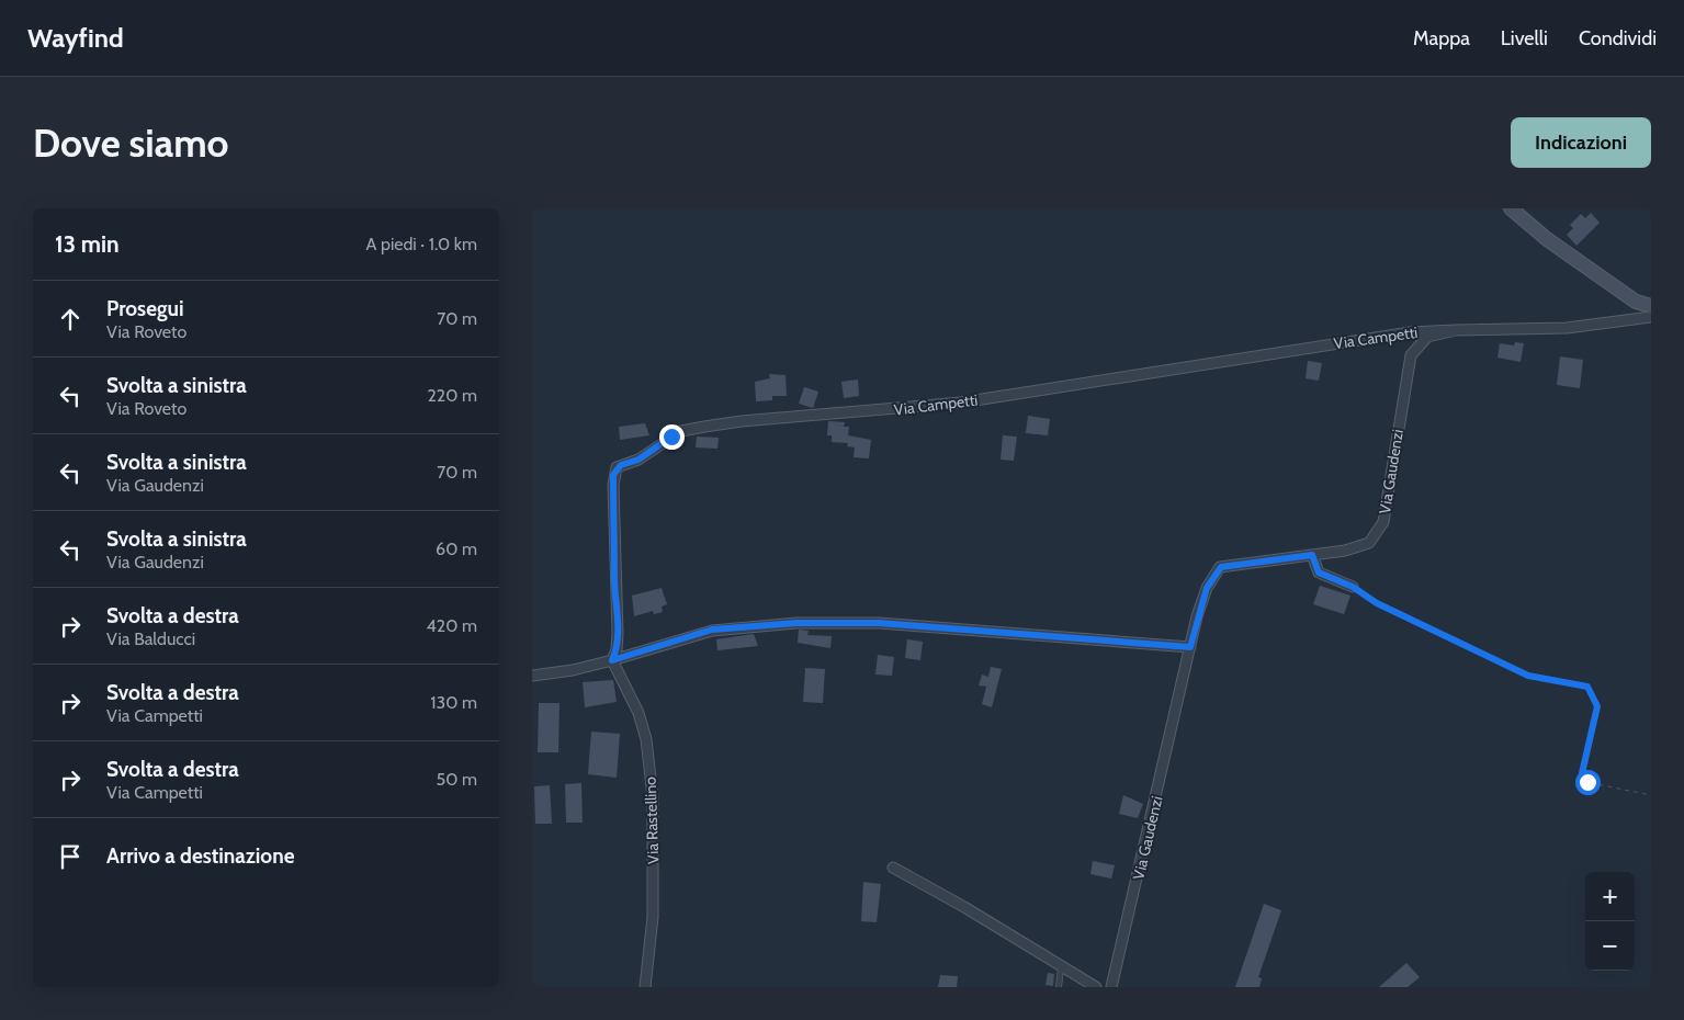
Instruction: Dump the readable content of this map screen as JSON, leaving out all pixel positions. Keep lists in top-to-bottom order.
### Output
{
  "streets": {
    "street": ["Via Campetti", "Via Gaudenzi", "Via Rastellino"]
  },
  "crossings": [
    ["Via Campetti", "Via Gaudenzi"],
    ["Via Campetti", "Via Rastellino"]
  ],
  "page": {
    "header": "Wayfind",
    "nav": ["Mappa", "Livelli", "Condividi"],
    "buttons": "Indicazioni",
    "title": "Dove siamo",
    "heading": ["13 min", "A piedi · 1.0 km"],
    "list": [
      ["Prosegui", "Via Roveto", "70 m"],
      ["Svolta a sinistra", "Via Roveto", "220 m"],
      ["Svolta a sinistra", "Via Gaudenzi", "70 m"],
      ["Svolta a sinistra", "Via Gaudenzi", "60 m"],
      ["Svolta a destra", "Via Balducci", "420 m"],
      ["Svolta a destra", "Via Campetti", "130 m"],
      ["Svolta a destra", "Via Campetti", "50 m"],
      "Arrivo a destinazione"
    ],
    "map_buttons": ["+", "−"]
  }
}
